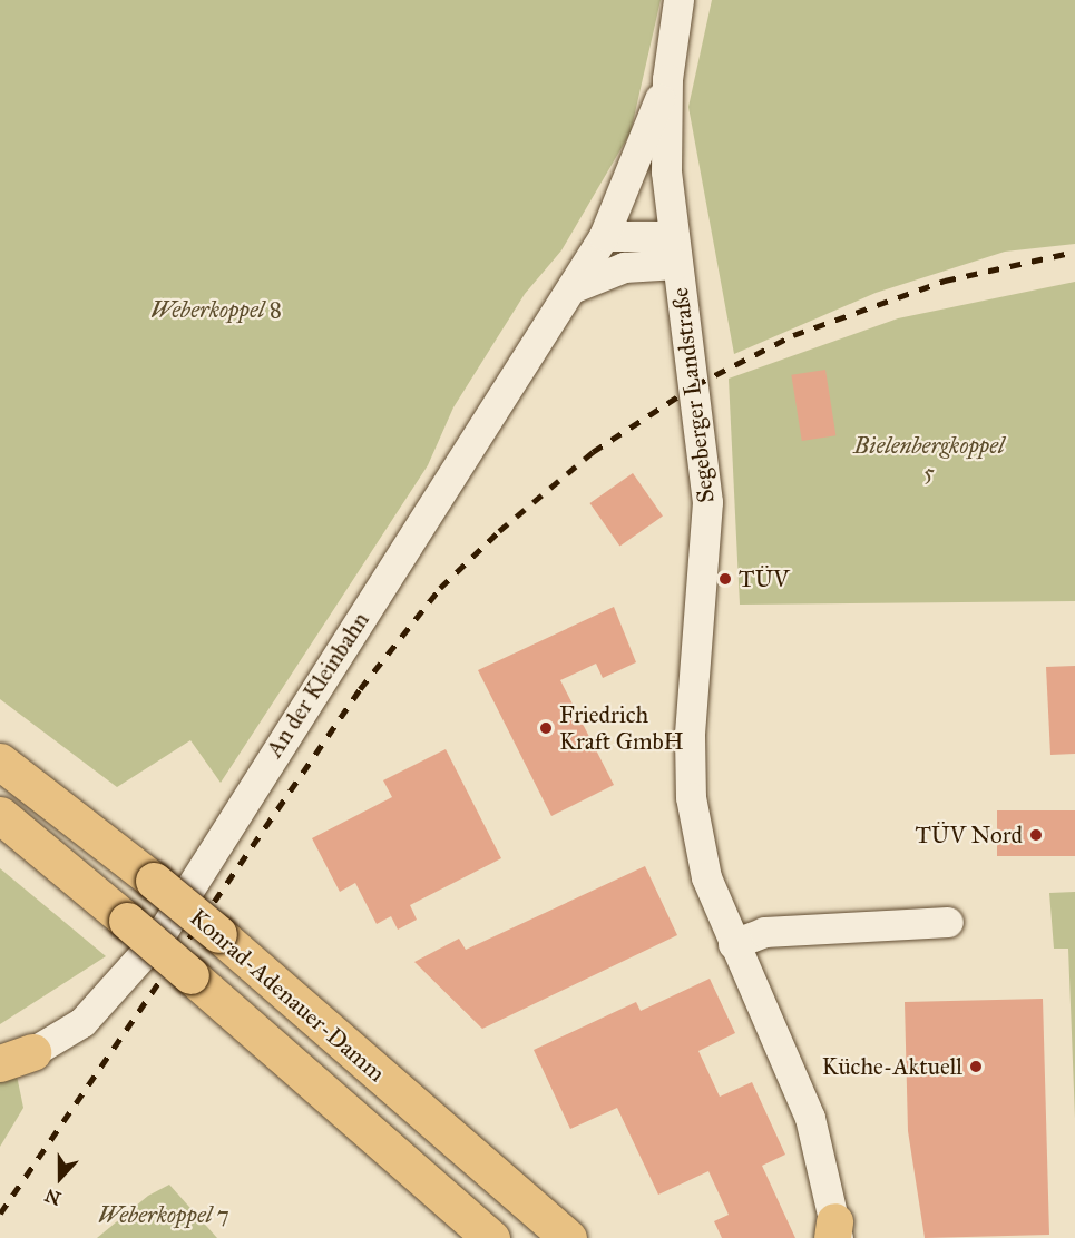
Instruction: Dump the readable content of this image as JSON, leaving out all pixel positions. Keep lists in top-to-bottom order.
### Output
{
  "streets": {
    "highway": ["Konrad-Adenauer-Damm"],
    "street": ["Segeberger Landstraße", "An der Kleinbahn"]
  },
  "crossings": [
    ["Segeberger Landstraße", "An der Kleinbahn"]
  ],
  "parks": ["Weberkoppel 8", "Bielenbergkoppel 5", "Weberkoppel 7"],
  "places": [
    "TÜV",
    "Friedrich Kraft GmbH",
    "TÜV Nord",
    "Küche-Aktuell"
  ],
  "north": "bottom"
}
